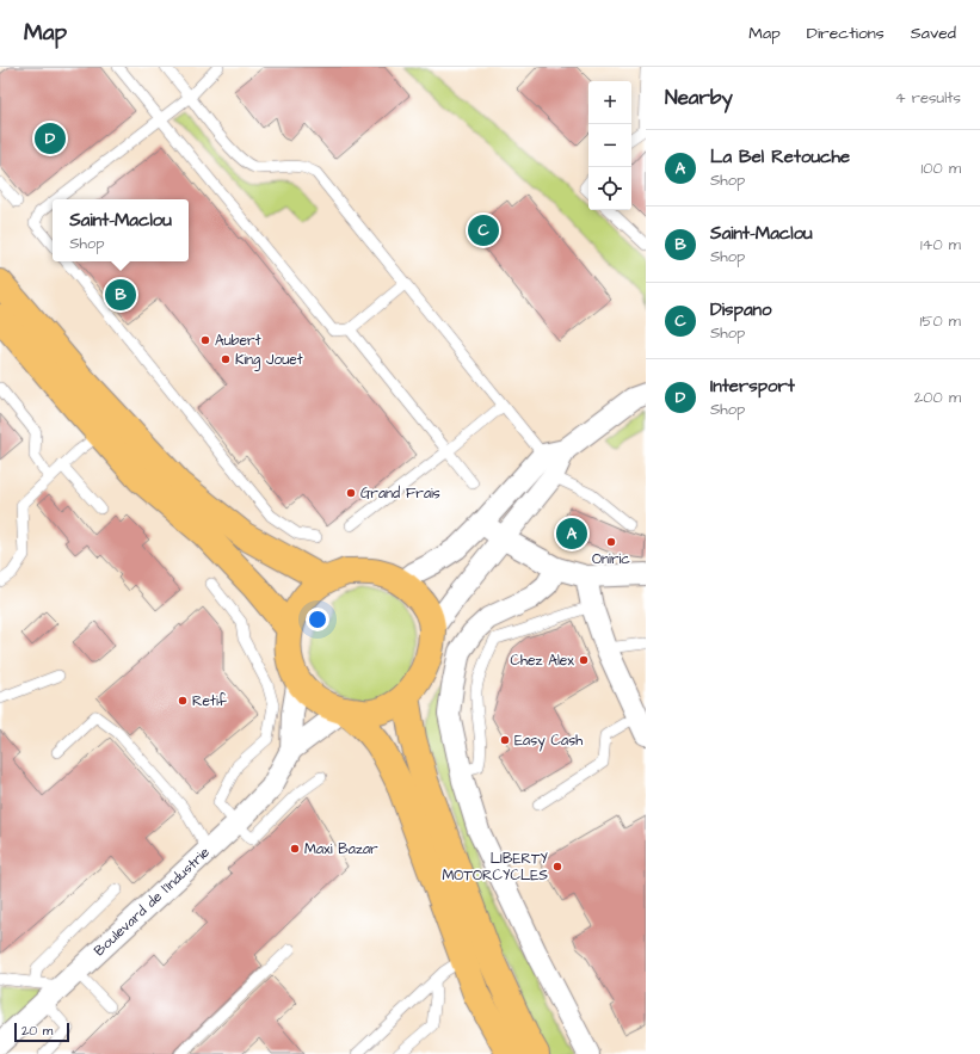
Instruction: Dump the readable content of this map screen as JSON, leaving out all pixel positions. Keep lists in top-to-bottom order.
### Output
{
  "streets": {
    "street": ["Boulevard de l'Industrie"]
  },
  "places": [
    "Aubert",
    "King Jouet",
    "Grand Frais",
    "Oniric",
    "Chez Alex",
    "Retif",
    "Easy Cash",
    "Maxi Bazar",
    "LIBERTY MOTORCYCLES"
  ],
  "scale_bar": "20 m",
  "page": {
    "header": "Map",
    "nav": ["Map", "Directions", "Saved"],
    "heading": ["Nearby", "4 results"],
    "map_buttons": ["+", "−"],
    "pins": [
      "D",
      "C",
      "B",
      "A"
    ],
    "list": [
      {
        "mark": "A",
        "name": "La Bel Retouche",
        "note": "Shop",
        "value": "100 m"
      },
      {
        "mark": "B",
        "name": "Saint-Maclou",
        "note": "Shop",
        "value": "140 m"
      },
      {
        "mark": "C",
        "name": "Dispano",
        "note": "Shop",
        "value": "150 m"
      },
      {
        "mark": "D",
        "name": "Intersport",
        "note": "Shop",
        "value": "200 m"
      }
    ],
    "popup": ["Saint-Maclou", "Shop"],
    "scale": "20 m"
  }
}
